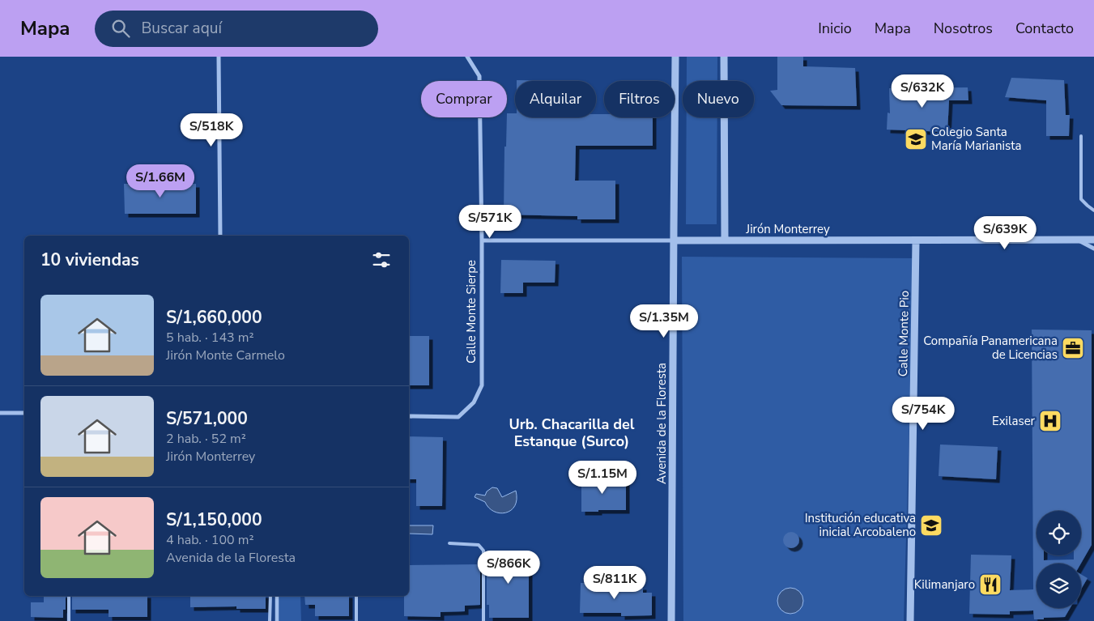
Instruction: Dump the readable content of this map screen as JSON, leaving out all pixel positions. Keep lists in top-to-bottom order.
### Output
{
  "streets": {
    "street": [
      "Jirón Monterrey",
      "Calle Monte Sierpe",
      "Calle Monte Pio",
      "Avenida de la Floresta"
    ]
  },
  "crossings": [
    ["Jirón Monterrey", "Calle Monte Sierpe"],
    ["Jirón Monterrey", "Calle Monte Pio"],
    ["Jirón Monterrey", "Avenida de la Floresta"]
  ],
  "districts": ["Urb. Chacarilla del Estanque (Surco)"],
  "places": {
    "school or university": ["Colegio Santa María Marianista", "Institución educativa inicial Arcobaleno"],
    "office": ["Compañía Panamericana de Licencias"],
    "hospital": ["Exilaser"],
    "restaurant": ["Kilimanjaro"]
  },
  "page": {
    "header": "Mapa",
    "search": "Buscar aquí",
    "nav": [
      "Inicio",
      "Mapa",
      "Nosotros",
      "Contacto"
    ],
    "price": [
      "S/632K",
      "S/518K",
      "S/1.66M",
      "S/571K",
      "S/639K",
      "S/1.35M",
      "S/754K",
      "S/1.15M",
      "S/866K",
      "S/811K"
    ],
    "chip": [
      "Comprar",
      "Alquilar",
      "Filtros",
      "Nuevo"
    ],
    "heading": "10 viviendas",
    "list": [
      {
        "name": "S/1,660,000",
        "note": "5 hab. · 143 m² · Jirón Monte Carmelo"
      },
      {
        "name": "S/571,000",
        "note": "2 hab. · 52 m² · Jirón Monterrey"
      },
      {
        "name": "S/1,150,000",
        "note": "4 hab. · 100 m² · Avenida de la Floresta"
      }
    ]
  }
}
